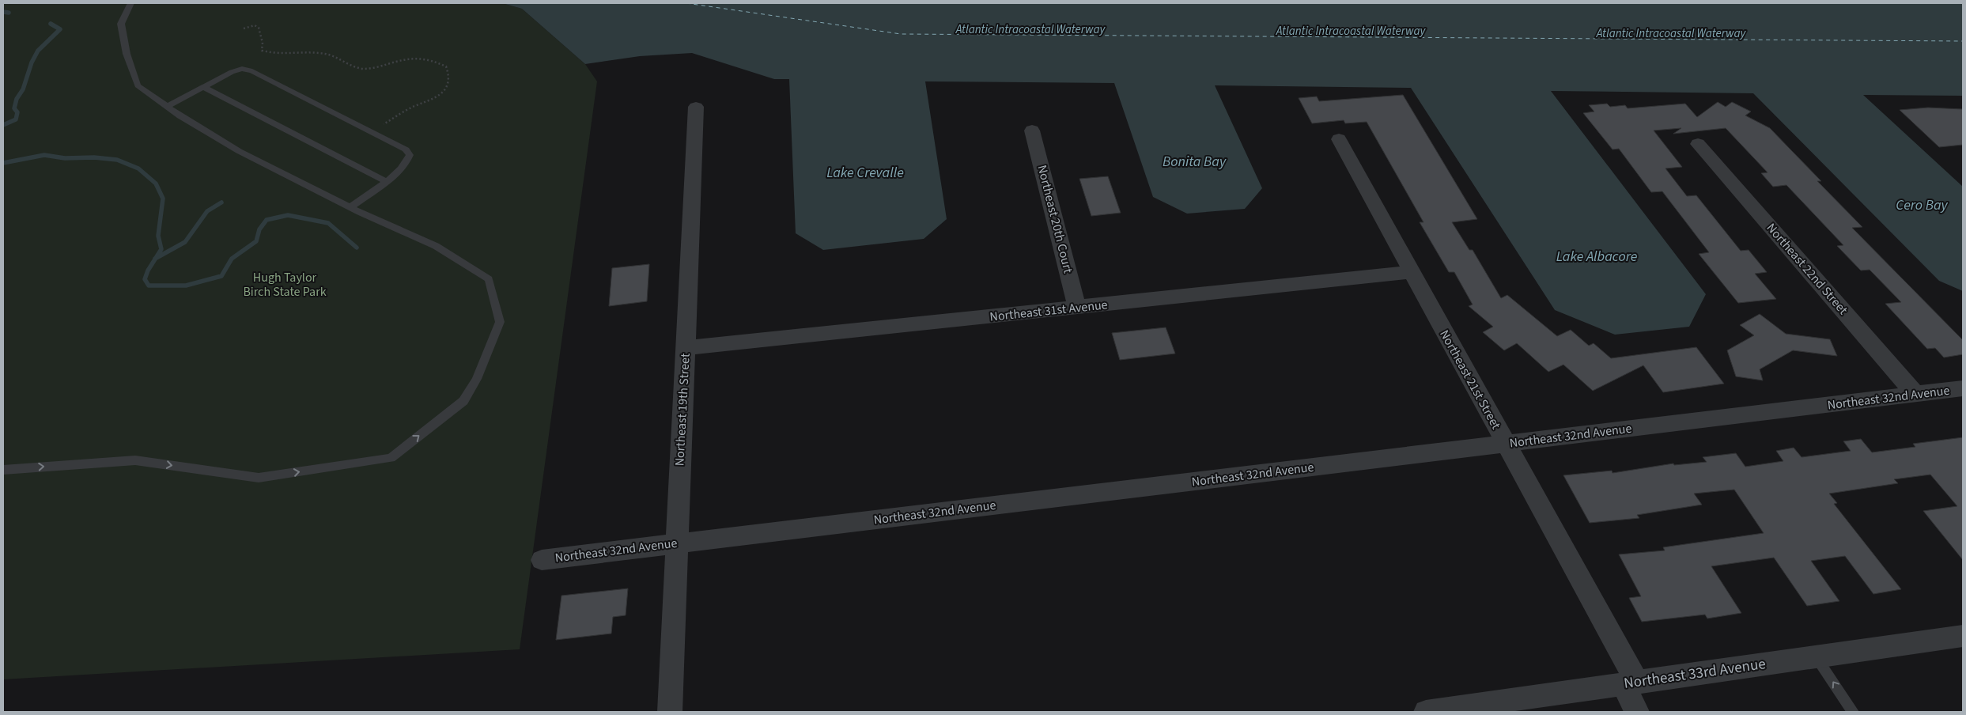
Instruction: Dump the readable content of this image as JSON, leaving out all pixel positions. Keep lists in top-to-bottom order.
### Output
{
  "streets": {
    "street": [
      "Northeast 20th Court",
      "Northeast 22nd Street",
      "Northeast 31st Avenue",
      "Northeast 21st Street",
      "Northeast 32nd Avenue",
      "Northeast 19th Street",
      "Northeast 33rd Avenue"
    ]
  },
  "crossings": [
    ["Northeast 20th Court", "Northeast 31st Avenue"],
    ["Northeast 22nd Street", "Northeast 32nd Avenue"],
    ["Northeast 31st Avenue", "Northeast 21st Street"],
    ["Northeast 31st Avenue", "Northeast 19th Street"],
    ["Northeast 21st Street", "Northeast 32nd Avenue"],
    ["Northeast 21st Street", "Northeast 33rd Avenue"],
    ["Northeast 32nd Avenue", "Northeast 19th Street"]
  ],
  "water": [
    "Atlantic Intracoastal Waterway",
    "Bonita Bay",
    "Lake Crevalle",
    "Cero Bay",
    "Lake Albacore"
  ],
  "parks": ["Hugh Taylor Birch State Park"]
}
